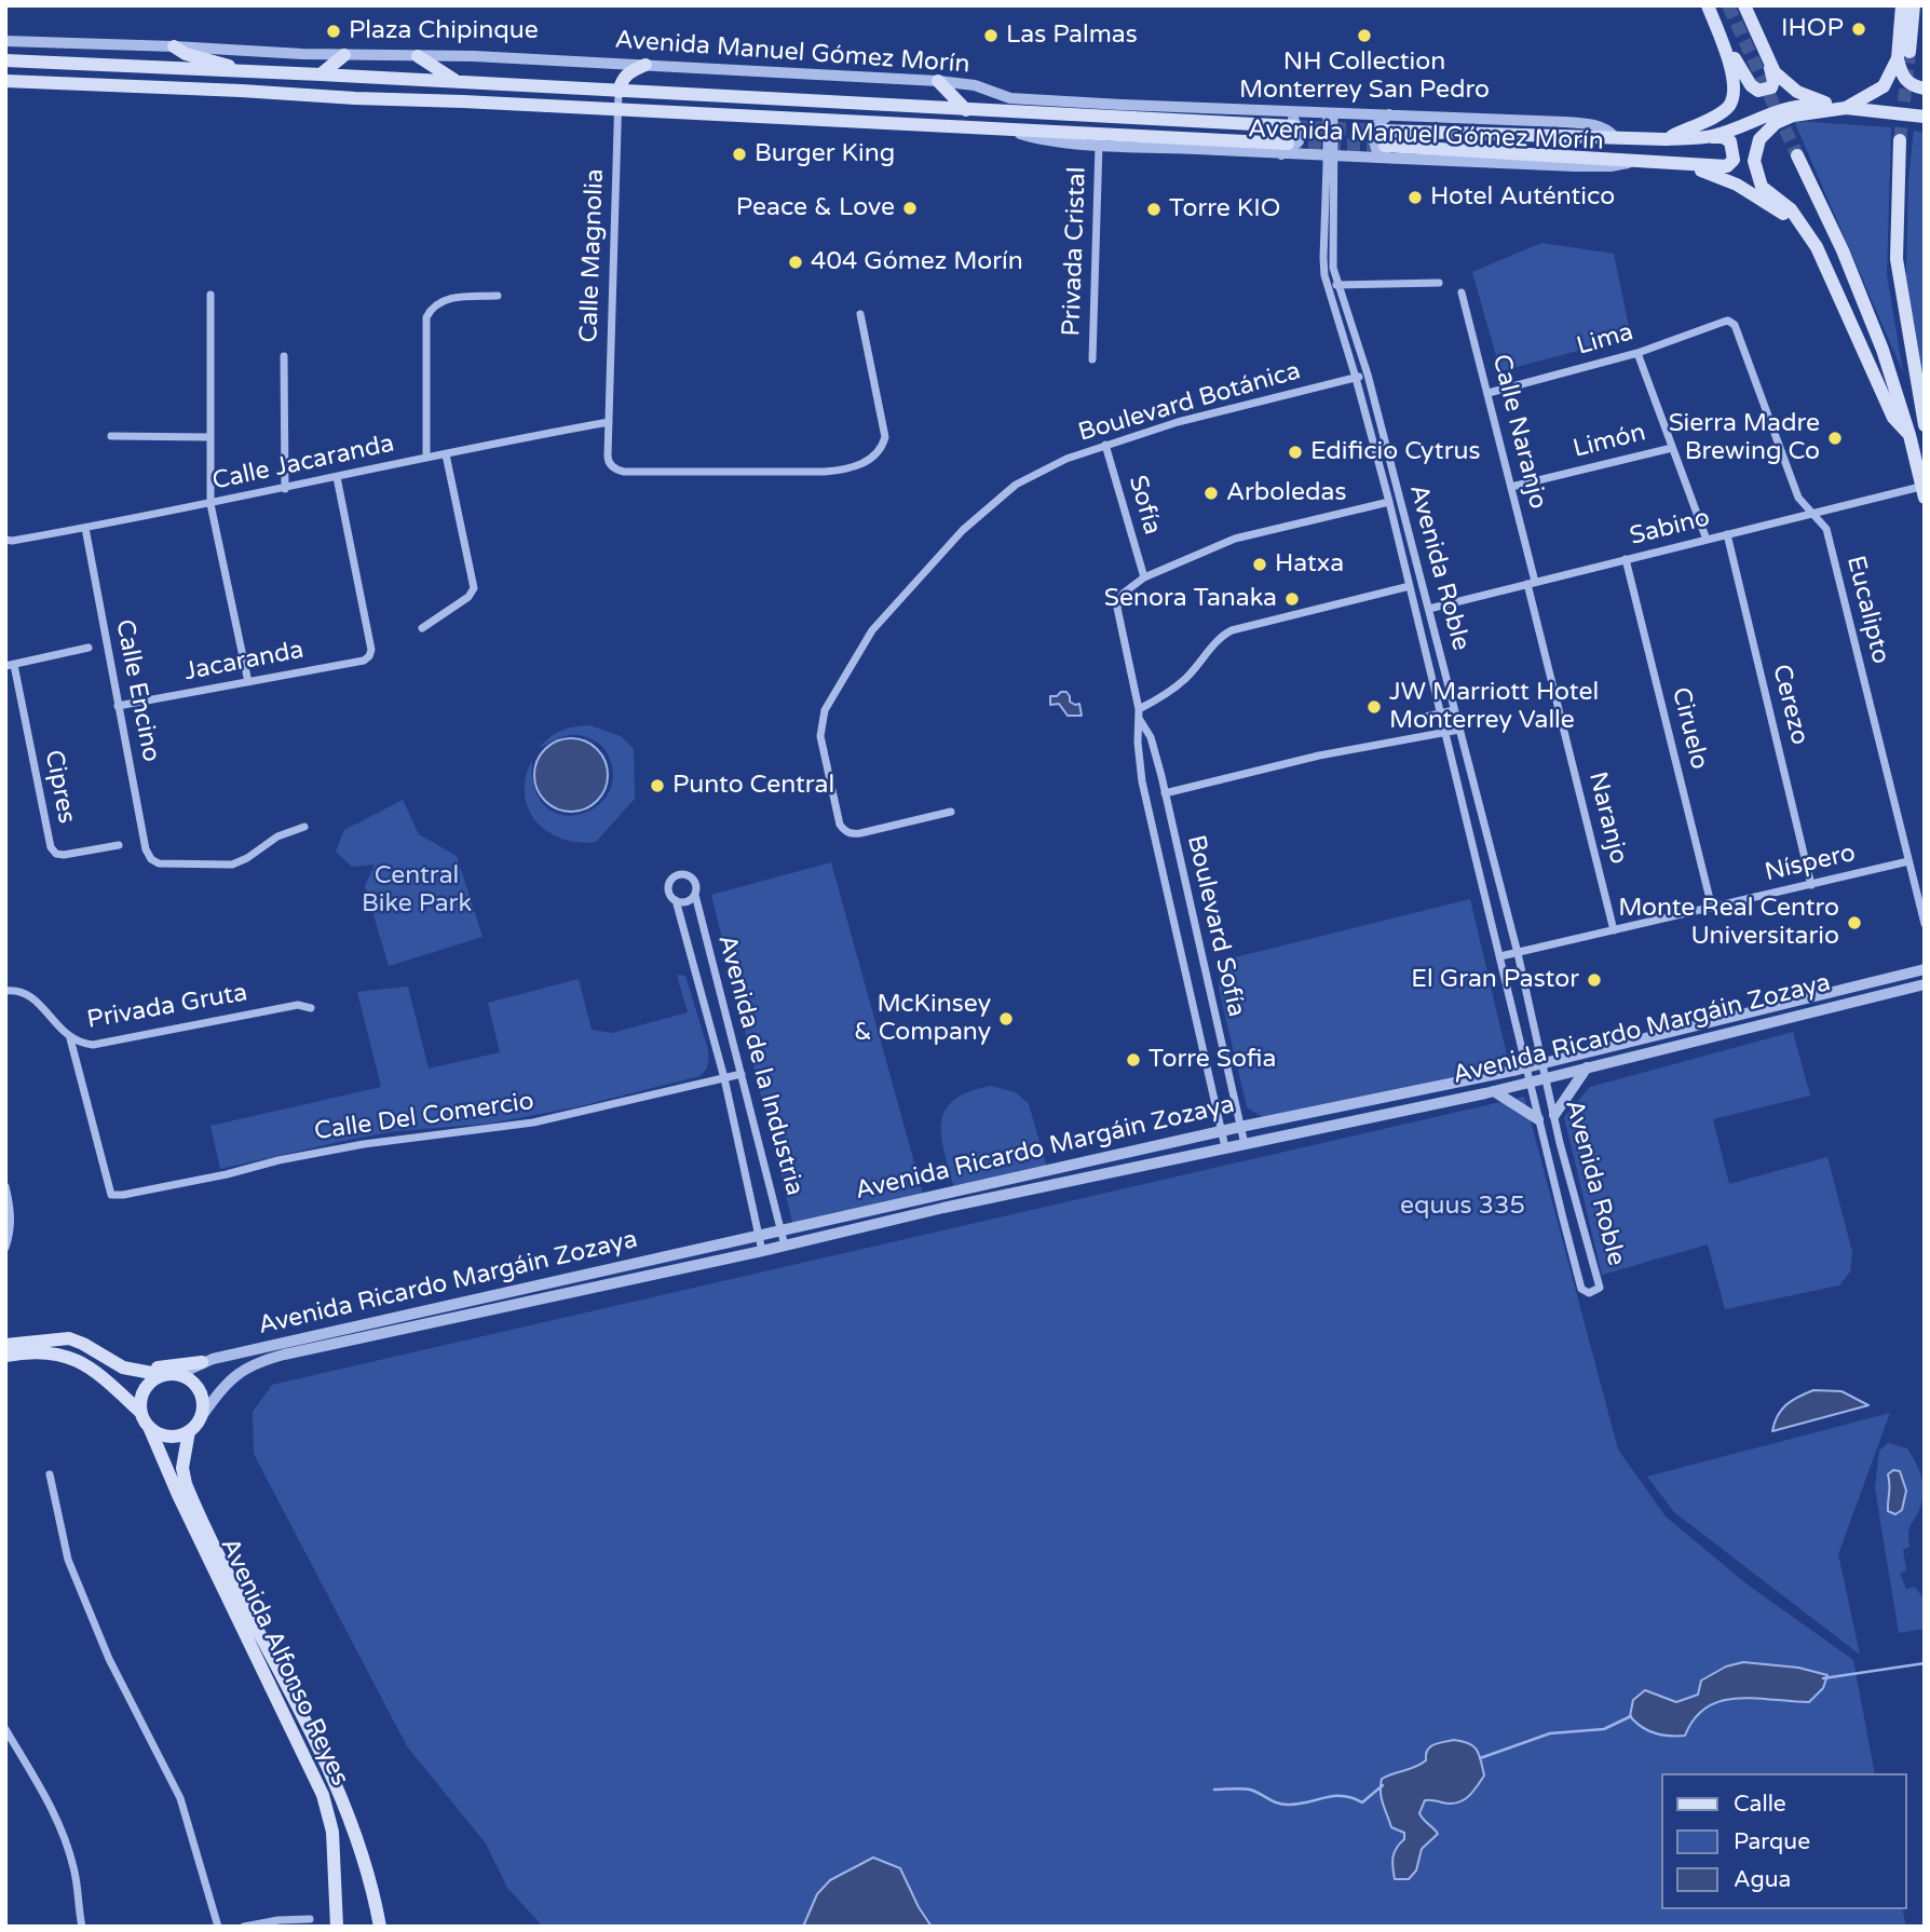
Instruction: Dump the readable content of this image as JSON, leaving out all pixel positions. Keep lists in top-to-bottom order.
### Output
{
  "streets": {
    "main road": ["Avenida Manuel Gómez Morín", "Avenida Alfonso Reyes"],
    "street": [
      "Privada Cristal",
      "Calle Magnolia",
      "Lima",
      "Boulevard Botánica",
      "Calle Naranjo",
      "Limón",
      "Calle Jacaranda",
      "Sofía",
      "Sabino",
      "Avenida Roble",
      "Eucalipto",
      "Jacaranda",
      "Calle Encino",
      "Cerezo",
      "Ciruelo",
      "Cipres",
      "Naranjo",
      "Níspero",
      "Boulevard Sofía",
      "Privada Gruta",
      "Avenida Ricardo Margáin Zozaya",
      "Avenida de la Industria",
      "Calle Del Comercio"
    ]
  },
  "crossings": [
    ["Avenida Manuel Gómez Morín", "Privada Cristal"],
    ["Avenida Manuel Gómez Morín", "Calle Magnolia"],
    ["Avenida Manuel Gómez Morín", "Avenida Roble"],
    ["Calle Magnolia", "Calle Jacaranda"],
    ["Lima", "Calle Naranjo"],
    ["Lima", "Eucalipto"],
    ["Boulevard Botánica", "Sofía"],
    ["Boulevard Botánica", "Avenida Roble"],
    ["Calle Naranjo", "Limón"],
    ["Calle Naranjo", "Sabino"],
    ["Calle Naranjo", "Naranjo"],
    ["Calle Jacaranda", "Jacaranda"],
    ["Calle Jacaranda", "Calle Encino"],
    ["Sofía", "Boulevard Sofía"],
    ["Sabino", "Avenida Roble"],
    ["Sabino", "Eucalipto"],
    ["Sabino", "Cerezo"],
    ["Sabino", "Ciruelo"],
    ["Sabino", "Naranjo"],
    ["Avenida Roble", "Níspero"],
    ["Avenida Roble", "Avenida Ricardo Margáin Zozaya"],
    ["Eucalipto", "Níspero"],
    ["Jacaranda", "Calle Encino"],
    ["Cerezo", "Níspero"],
    ["Ciruelo", "Níspero"],
    ["Naranjo", "Níspero"],
    ["Boulevard Sofía", "Avenida Ricardo Margáin Zozaya"],
    ["Privada Gruta", "Calle Del Comercio"],
    ["Avenida Ricardo Margáin Zozaya", "Avenida de la Industria"],
    ["Avenida Ricardo Margáin Zozaya", "Avenida Alfonso Reyes"],
    ["Avenida de la Industria", "Calle Del Comercio"]
  ],
  "parks": ["Central Bike Park", "equus 335"],
  "places": [
    "IHOP",
    "Plaza Chipinque",
    "Las Palmas",
    "NH Collection Monterrey San Pedro",
    "Burger King",
    "Hotel Auténtico",
    "Peace & Love",
    "Torre KIO",
    "404 Gómez Morín",
    "Sierra Madre Brewing Co",
    "Edificio Cytrus",
    "Arboledas",
    "Hatxa",
    "Senora Tanaka",
    "JW Marriott Hotel Monterrey Valle",
    "Punto Central",
    "Monte Real Centro Universitario",
    "El Gran Pastor",
    "McKinsey & Company",
    "Torre Sofia"
  ],
  "legend": ["Calle", "Parque", "Agua"]
}
